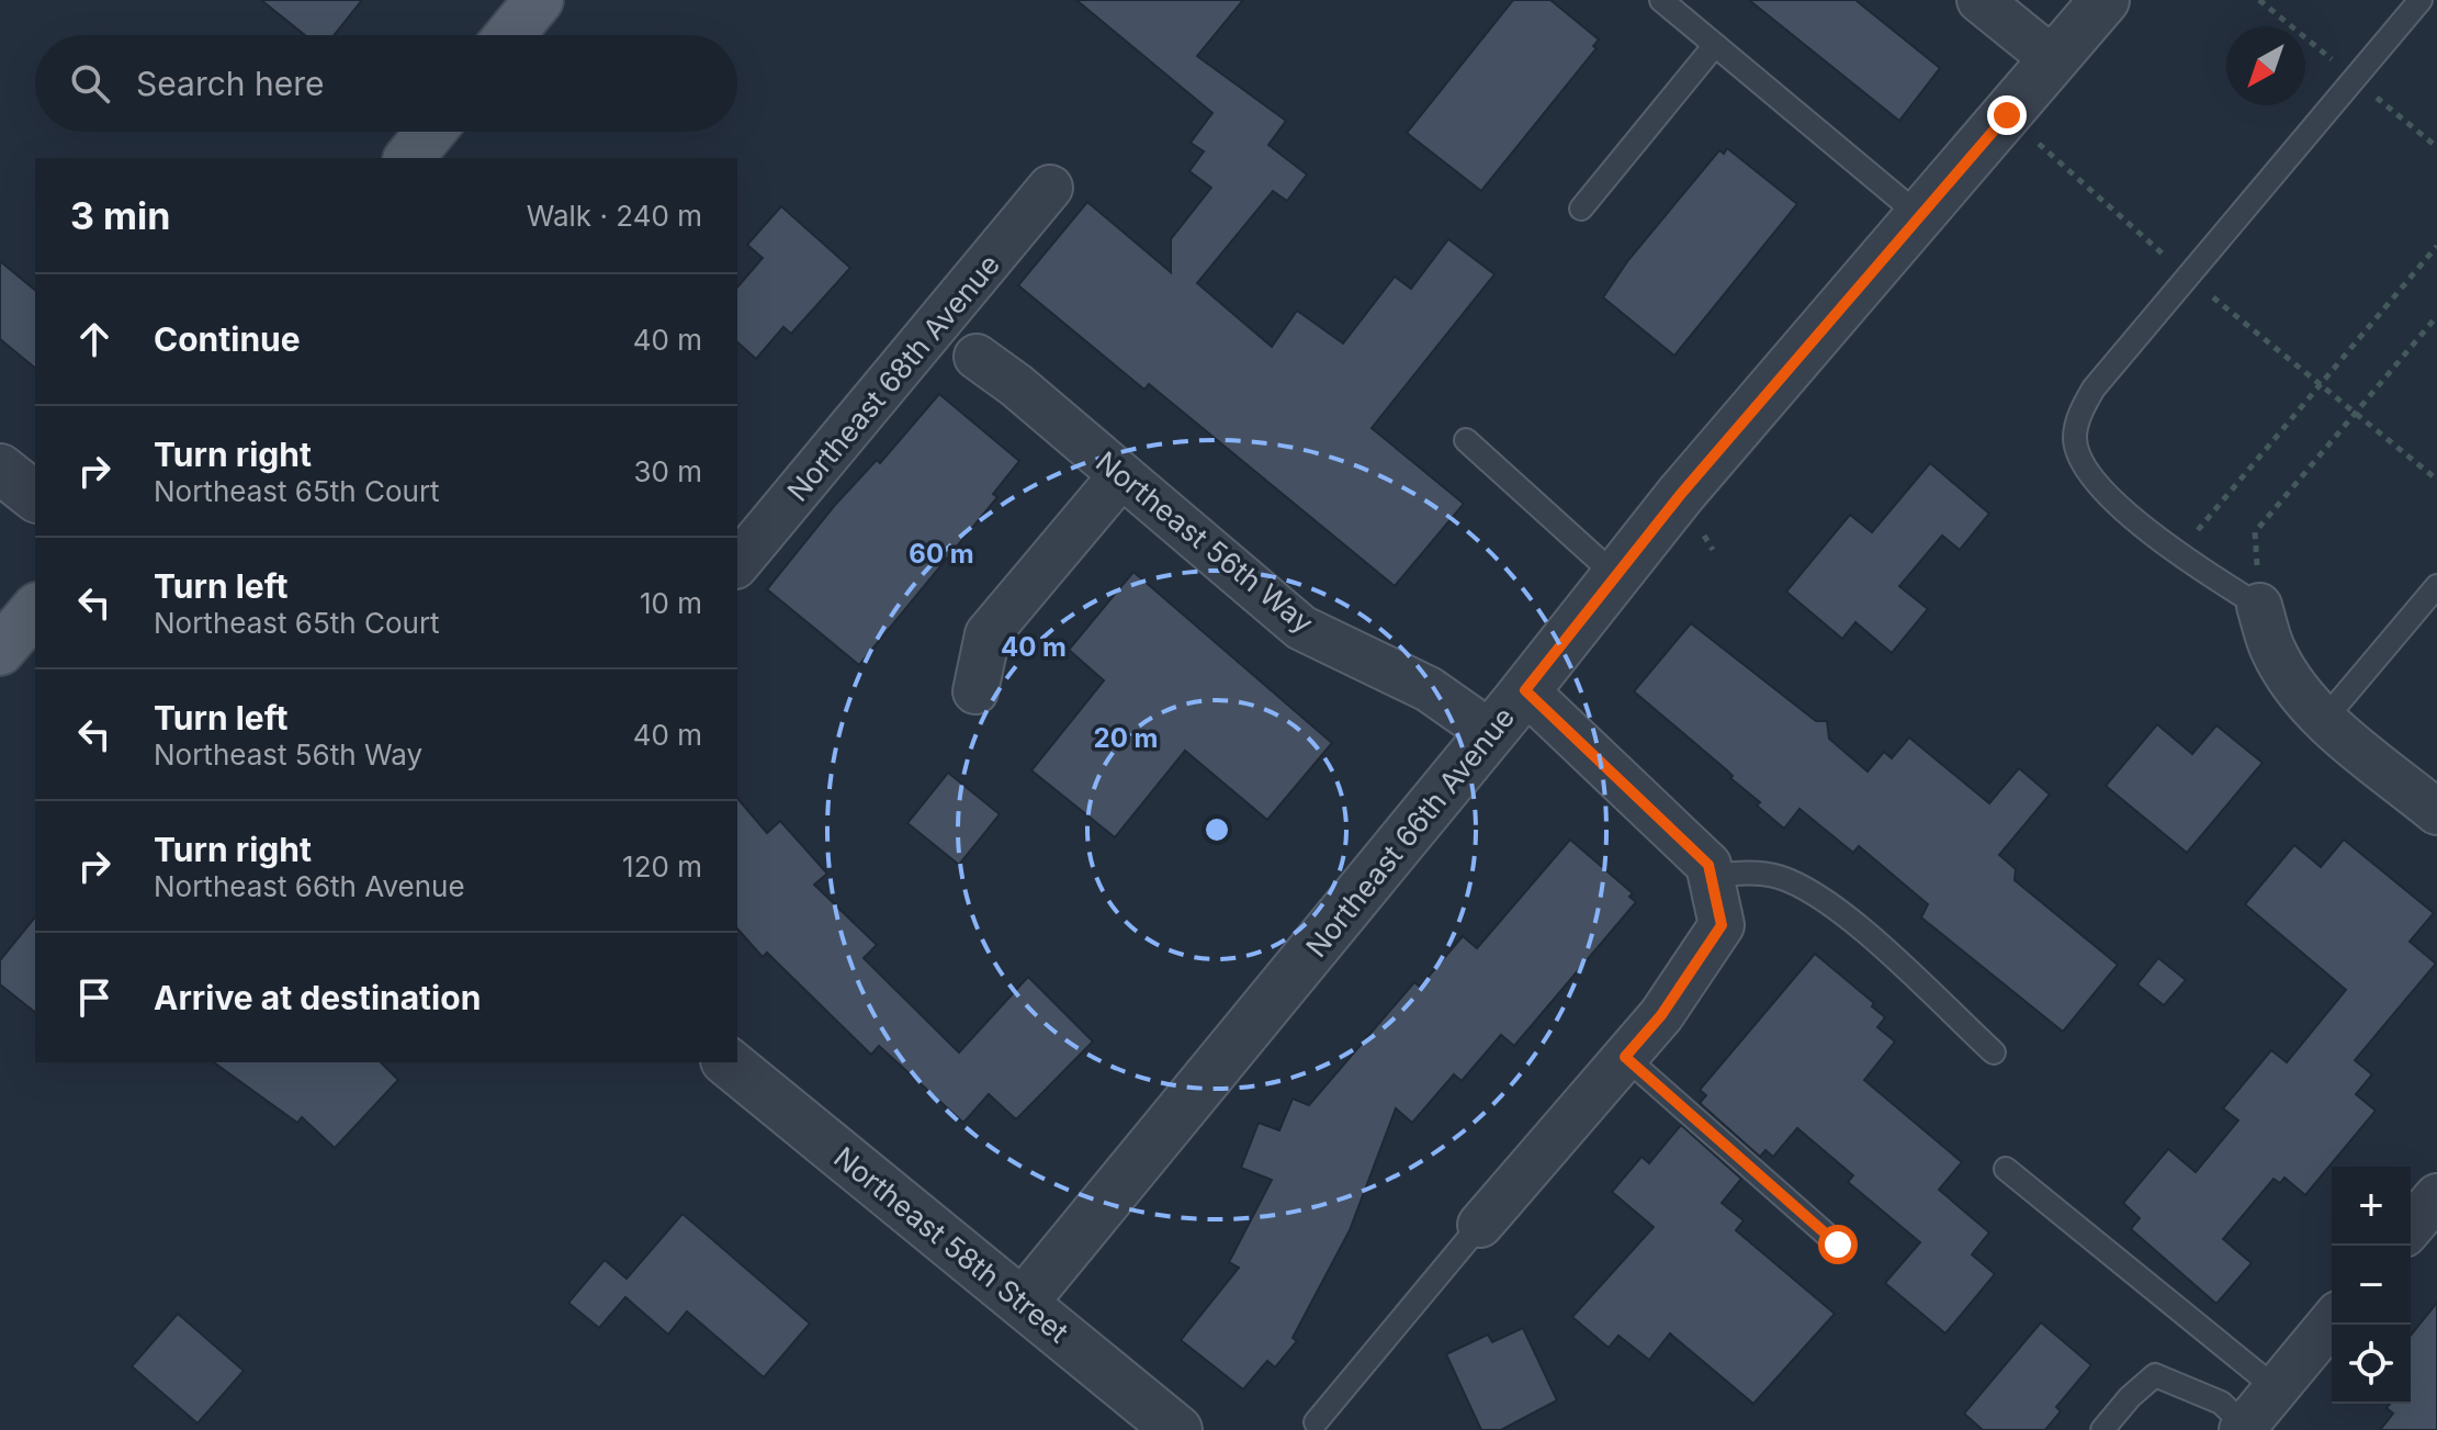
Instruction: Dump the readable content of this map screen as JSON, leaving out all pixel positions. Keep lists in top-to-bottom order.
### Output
{
  "streets": {
    "street": [
      "Northeast 68th Avenue",
      "Northeast 56th Way",
      "Northeast 66th Avenue",
      "Northeast 58th Street"
    ]
  },
  "crossings": [
    ["Northeast 56th Way", "Northeast 66th Avenue"],
    ["Northeast 66th Avenue", "Northeast 58th Street"]
  ],
  "north": "bottom left",
  "page": {
    "search": "Search here",
    "heading": ["3 min", "Walk · 240 m"],
    "list": [
      ["Continue", "40 m"],
      ["Turn right", "Northeast 65th Court", "30 m"],
      ["Turn left", "Northeast 65th Court", "10 m"],
      ["Turn left", "Northeast 56th Way", "40 m"],
      ["Turn right", "Northeast 66th Avenue", "120 m"],
      "Arrive at destination"
    ],
    "map_buttons": ["+", "−"]
  },
  "rings": ["60 m", "40 m", "20 m"]
}
